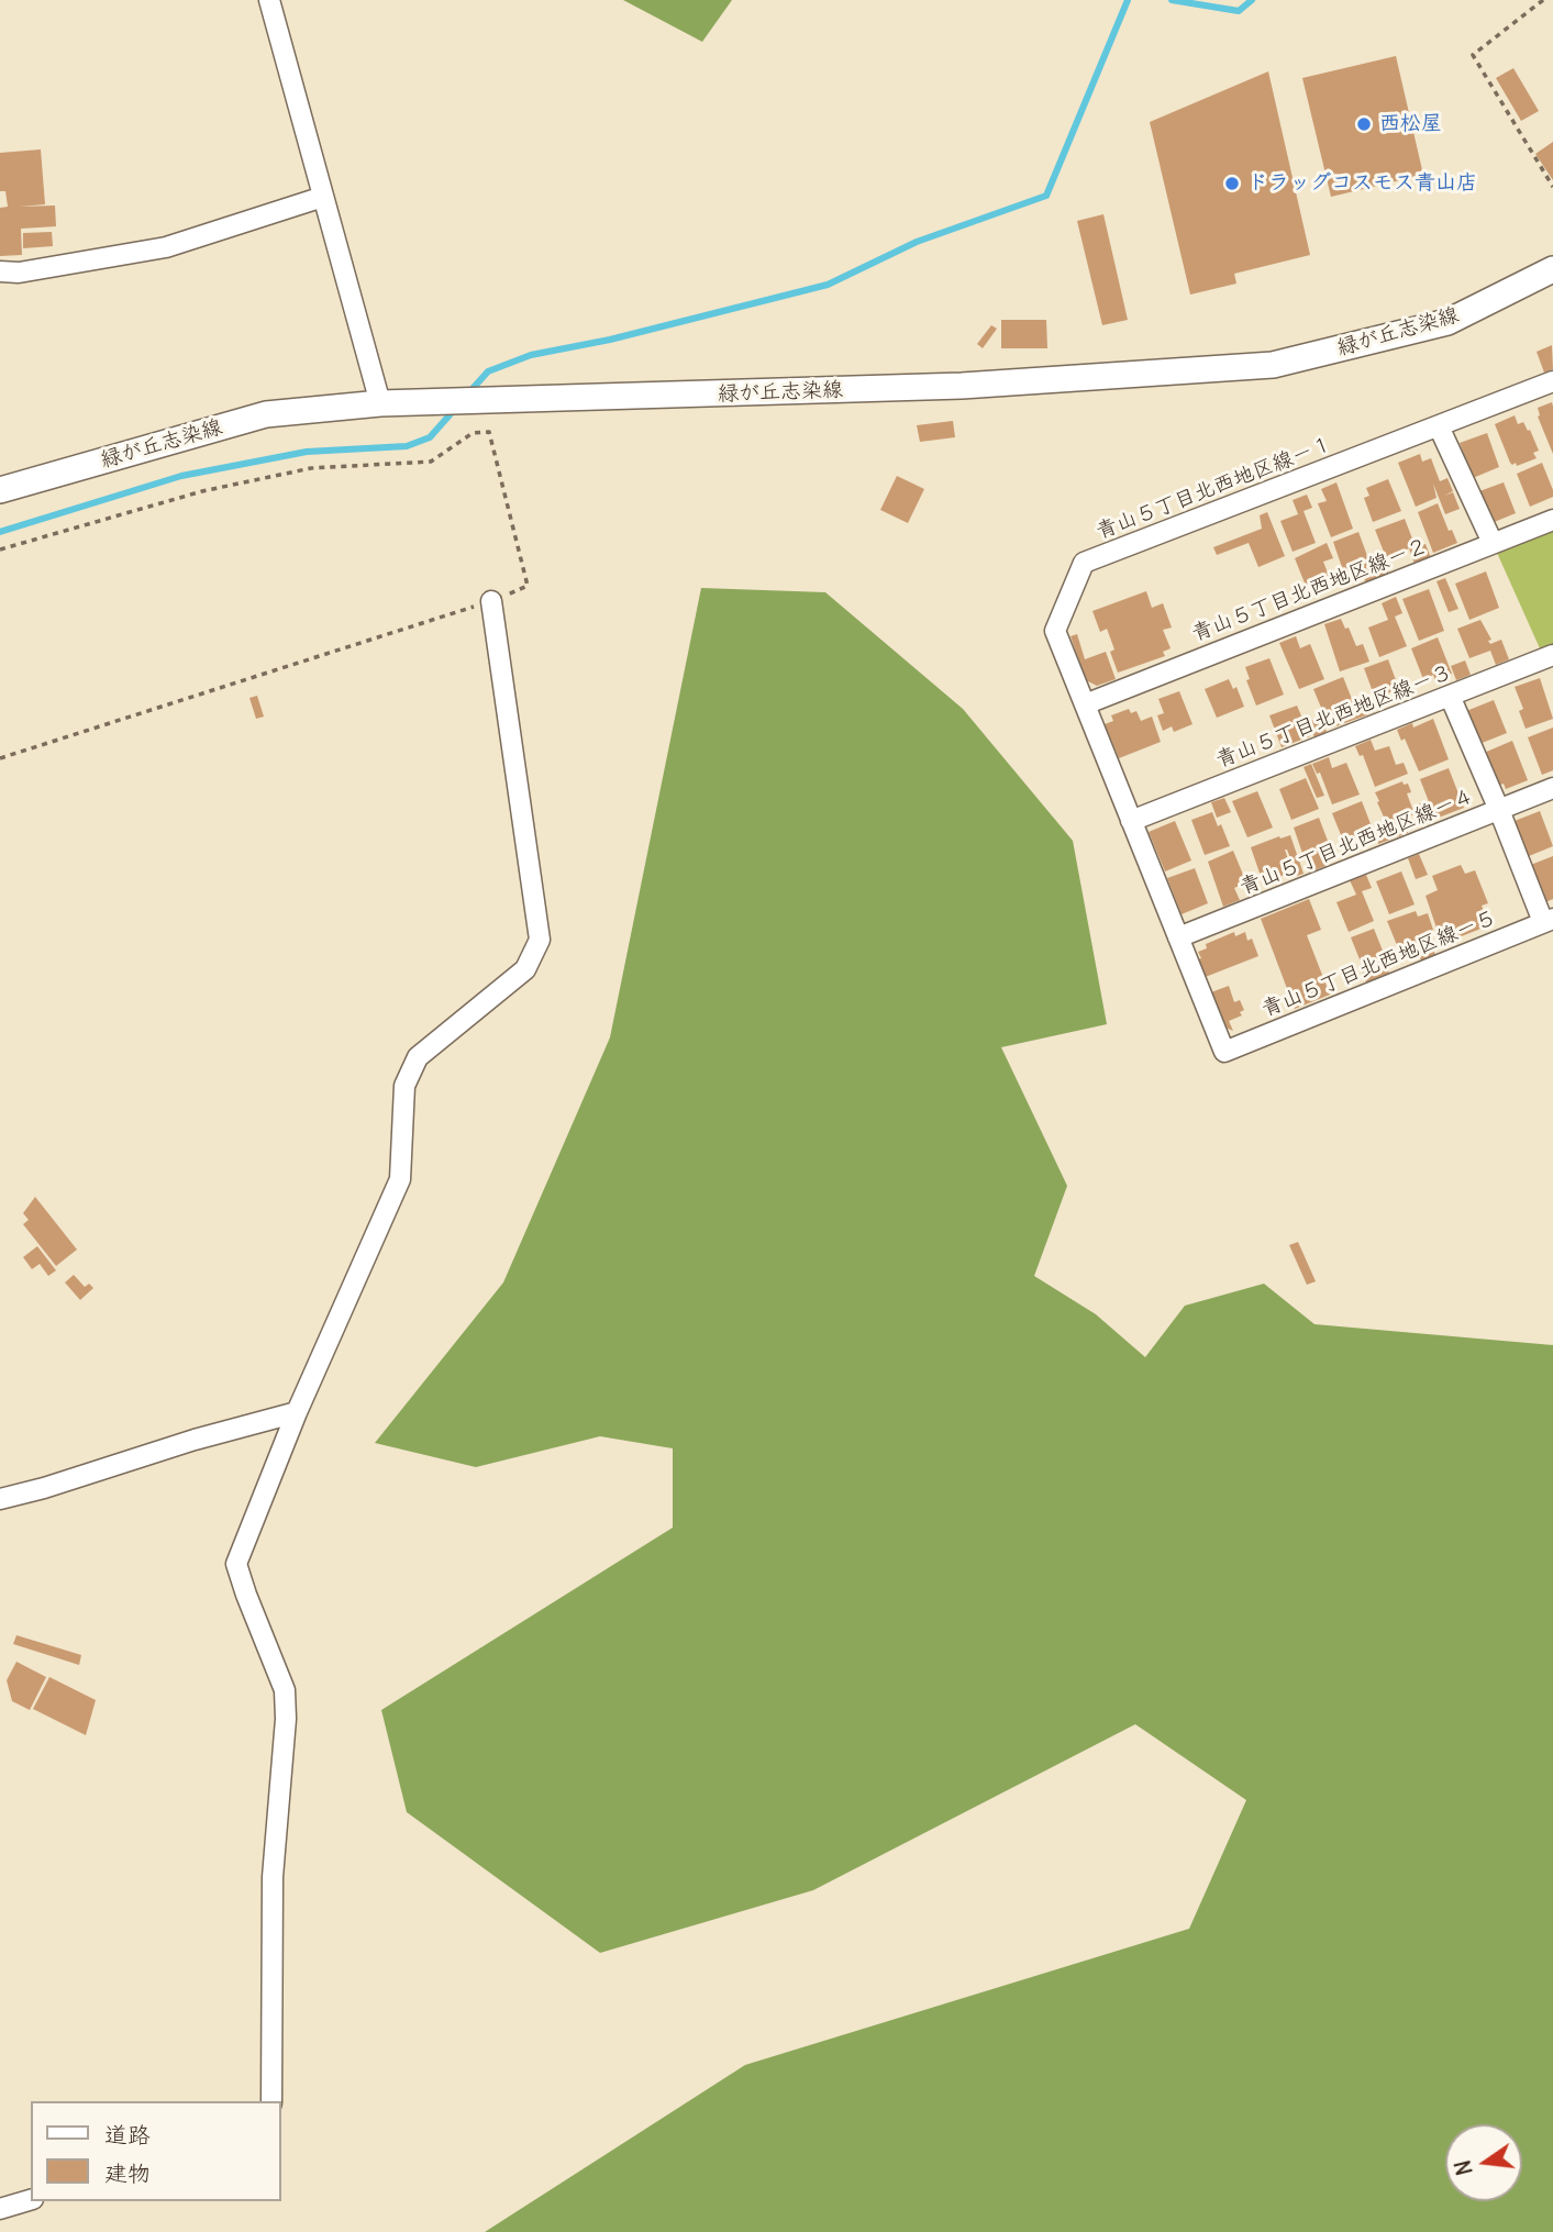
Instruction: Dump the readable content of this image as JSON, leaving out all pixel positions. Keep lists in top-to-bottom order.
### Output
{
  "streets": {
    "street": [
      "緑が丘志染線",
      "青山５丁目北西地区線ー１",
      "青山５丁目北西地区線ー２",
      "青山５丁目北西地区線ー３",
      "青山５丁目北西地区線ー４",
      "青山５丁目北西地区線ー５"
    ]
  },
  "crossings": [
    ["青山５丁目北西地区線ー１", "青山５丁目北西地区線ー２"],
    ["青山５丁目北西地区線ー１", "青山５丁目北西地区線ー３"],
    ["青山５丁目北西地区線ー１", "青山５丁目北西地区線ー４"],
    ["青山５丁目北西地区線ー１", "青山５丁目北西地区線ー５"]
  ],
  "places": ["西松屋", "ドラッグコスモス青山店"],
  "legend": ["道路", "建物"],
  "north": "left"
}
